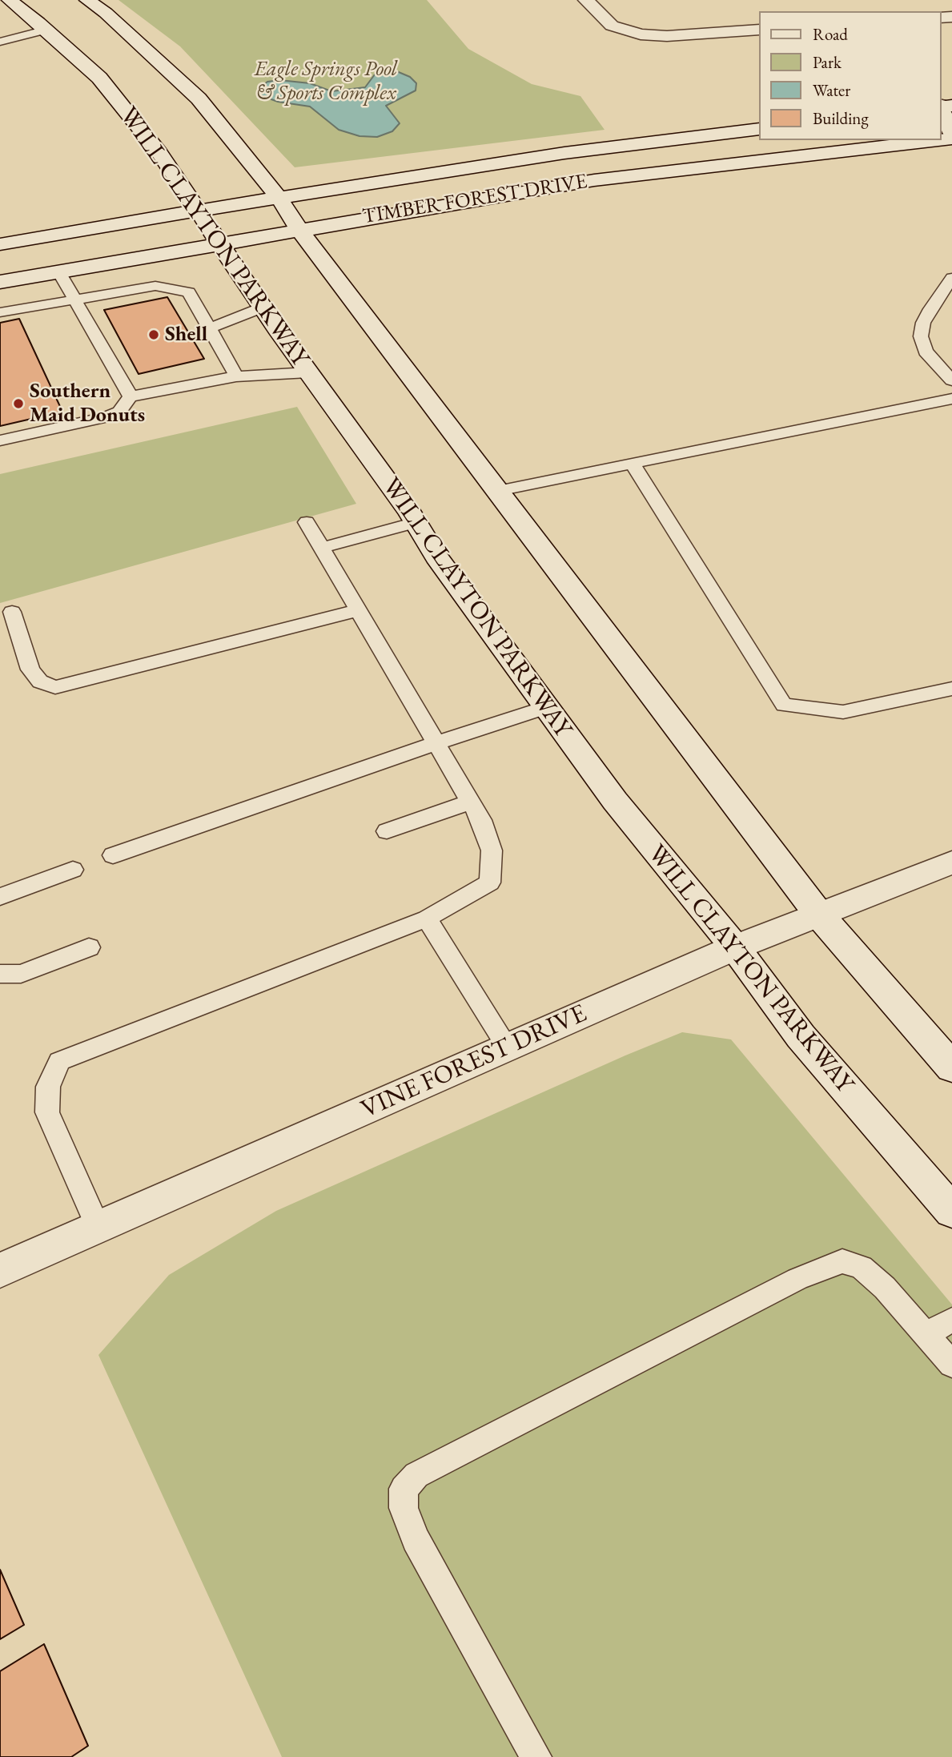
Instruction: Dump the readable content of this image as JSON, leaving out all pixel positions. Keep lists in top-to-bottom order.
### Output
{
  "streets": {
    "main road": ["TIMBER FOREST DRIVE", "WILL CLAYTON PARKWAY", "VINE FOREST DRIVE"]
  },
  "crossings": [
    ["TIMBER FOREST DRIVE", "WILL CLAYTON PARKWAY"],
    ["WILL CLAYTON PARKWAY", "VINE FOREST DRIVE"]
  ],
  "parks": ["Eagle Springs Pool & Sports Complex"],
  "places": ["Shell", "Southern Maid Donuts"],
  "legend": [
    "Road",
    "Park",
    "Water",
    "Building"
  ]
}
